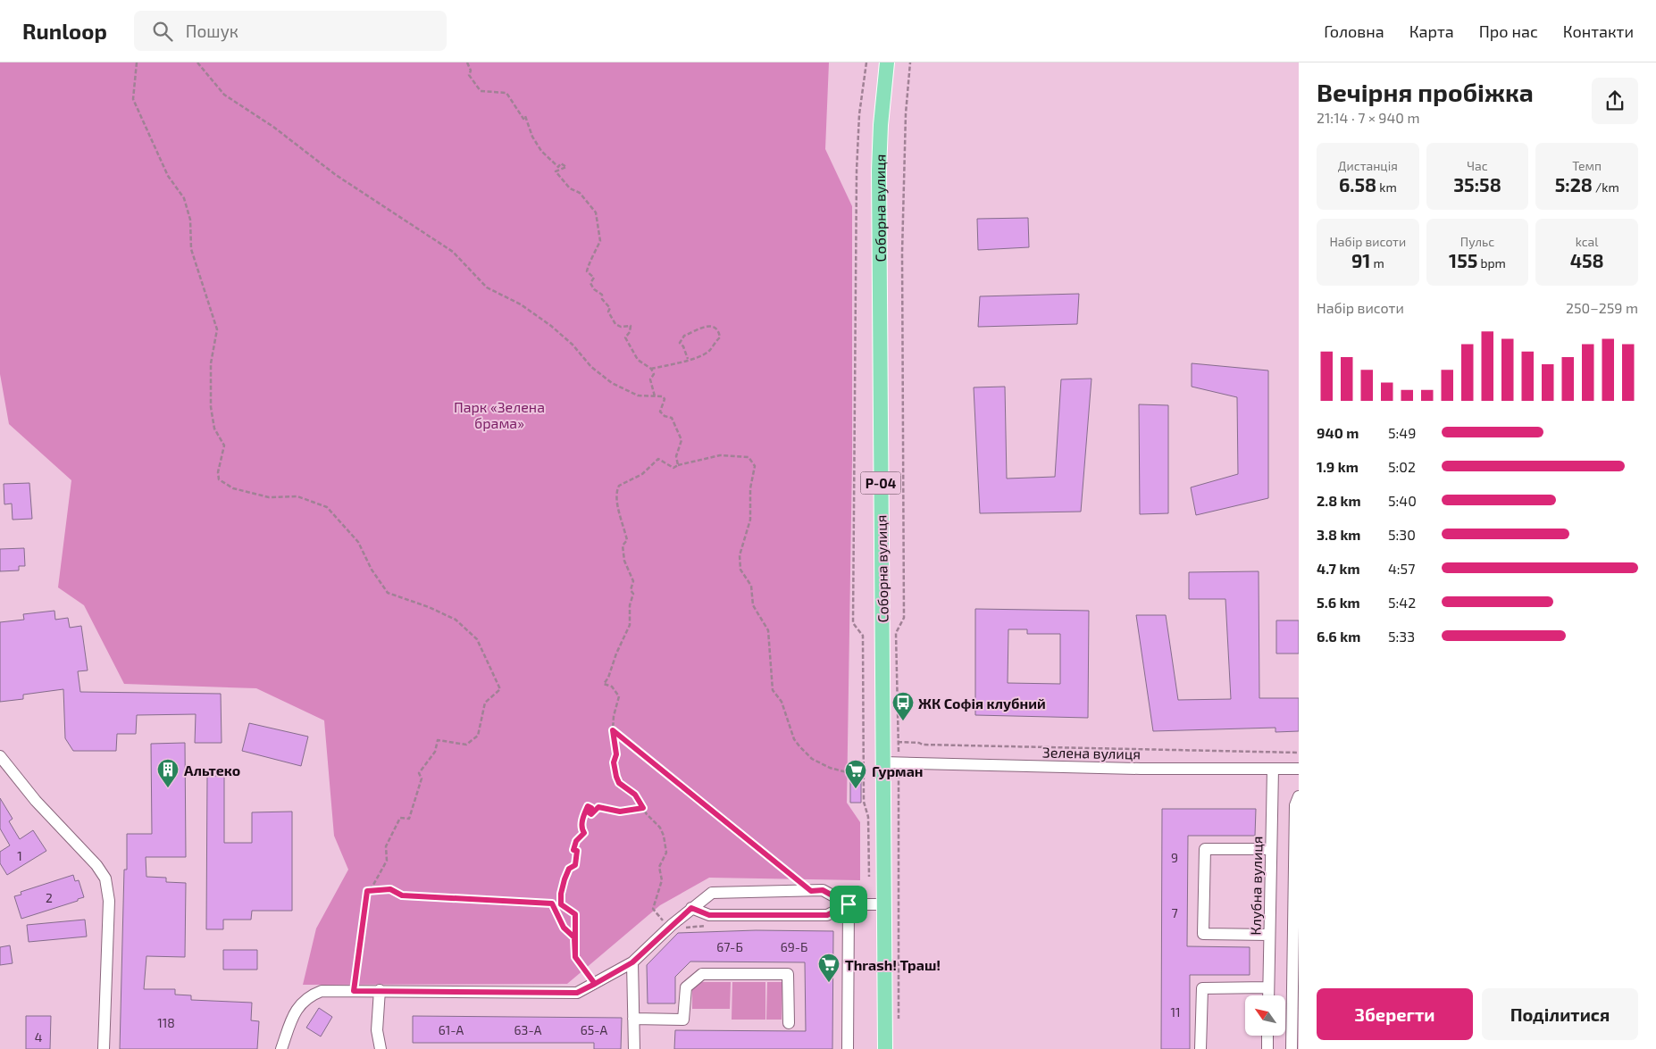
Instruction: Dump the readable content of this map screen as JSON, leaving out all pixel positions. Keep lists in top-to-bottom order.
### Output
{
  "streets": {
    "main road": ["Соборна вулиця", "Р-04"],
    "street": ["Зелена вулиця", "Клубна вулиця"]
  },
  "crossings": [
    ["Соборна вулиця", "Зелена вулиця"],
    ["Зелена вулиця", "Клубна вулиця"]
  ],
  "parks": ["Парк «Зелена брама»"],
  "places": {
    "bus stop": ["ЖК Софія клубний"],
    "building": ["Альтеко"],
    "supermarket": ["Гурман", "Thrash! Траш!"]
  },
  "house_numbers": [
    "1",
    "9",
    "2",
    "7",
    "67-Б",
    "69-Б",
    "11",
    "118",
    "61-А",
    "63-А",
    "65-А",
    "4"
  ],
  "north": "top left",
  "page": {
    "header": "Runloop",
    "search": "Пошук",
    "nav": [
      "Головна",
      "Карта",
      "Про нас",
      "Контакти"
    ],
    "heading": ["Вечірня пробіжка", "21:14 · 7 × 940 m"],
    "stats": [
      ["Дистанція", "6.58 km"],
      ["Час", "35:58"],
      ["Темп", "5:28 /km"],
      ["Набір висоти", "91 m"],
      ["Пульс", "155 bpm"],
      ["kcal", "458"]
    ],
    "chart": ["Набір висоти", "250–259 m"],
    "list": [
      {
        "name": "940 m",
        "note": "5:49"
      },
      {
        "name": "1.9 km",
        "note": "5:02"
      },
      {
        "name": "2.8 km",
        "note": "5:40"
      },
      {
        "name": "3.8 km",
        "note": "5:30"
      },
      {
        "name": "4.7 km",
        "note": "4:57"
      },
      {
        "name": "5.6 km",
        "note": "5:42"
      },
      {
        "name": "6.6 km",
        "note": "5:33"
      }
    ],
    "buttons": ["Зберегти", "Поділитися"]
  }
}
